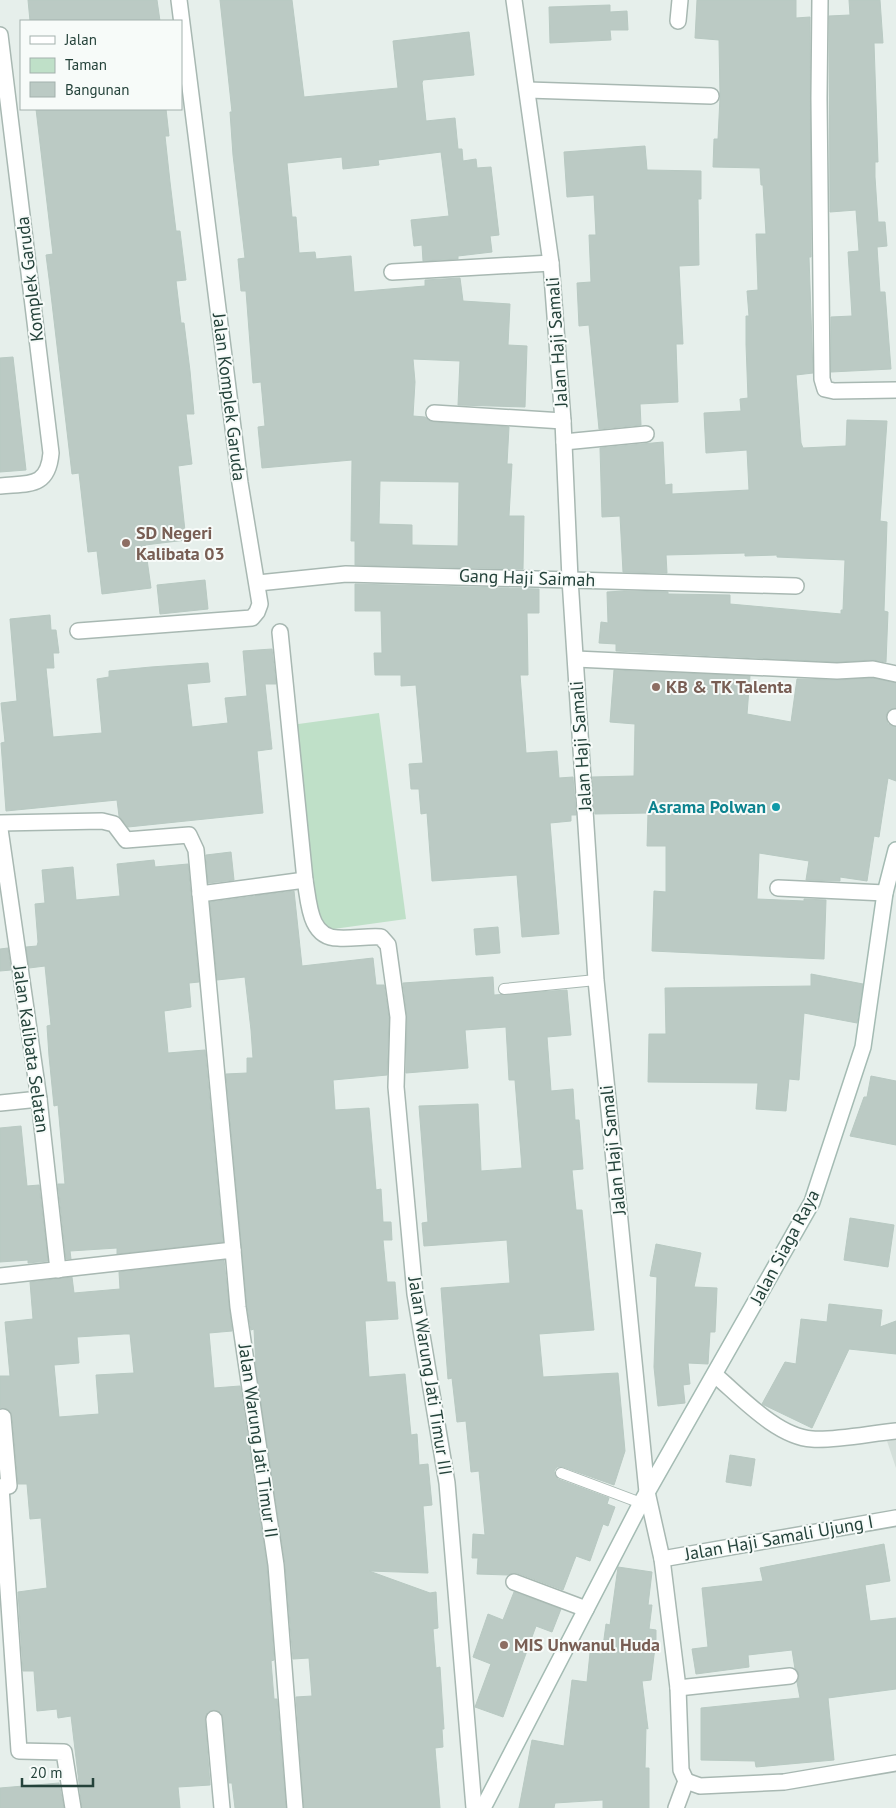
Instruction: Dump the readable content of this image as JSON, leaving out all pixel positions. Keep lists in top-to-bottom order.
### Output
{
  "streets": {
    "street": [
      "Komplek Garuda",
      "Jalan Haji Samali",
      "Jalan Komplek Garuda",
      "Gang Haji Saimah",
      "Jalan Kalibata Selatan",
      "Jalan Siaga Raya",
      "Jalan Warung Jati Timur III",
      "Jalan Warung Jati Timur II",
      "Jalan Haji Samali Ujung I"
    ]
  },
  "crossings": [
    ["Jalan Haji Samali", "Gang Haji Saimah"],
    ["Jalan Haji Samali", "Jalan Siaga Raya"],
    ["Jalan Haji Samali", "Jalan Haji Samali Ujung I"],
    ["Jalan Komplek Garuda", "Gang Haji Saimah"]
  ],
  "places": [
    "SD Negeri Kalibata 03",
    "KB & TK Talenta",
    "Asrama Polwan",
    "MIS Unwanul Huda"
  ],
  "legend": ["Jalan", "Taman", "Bangunan"],
  "scale_bar": "20 m"
}
